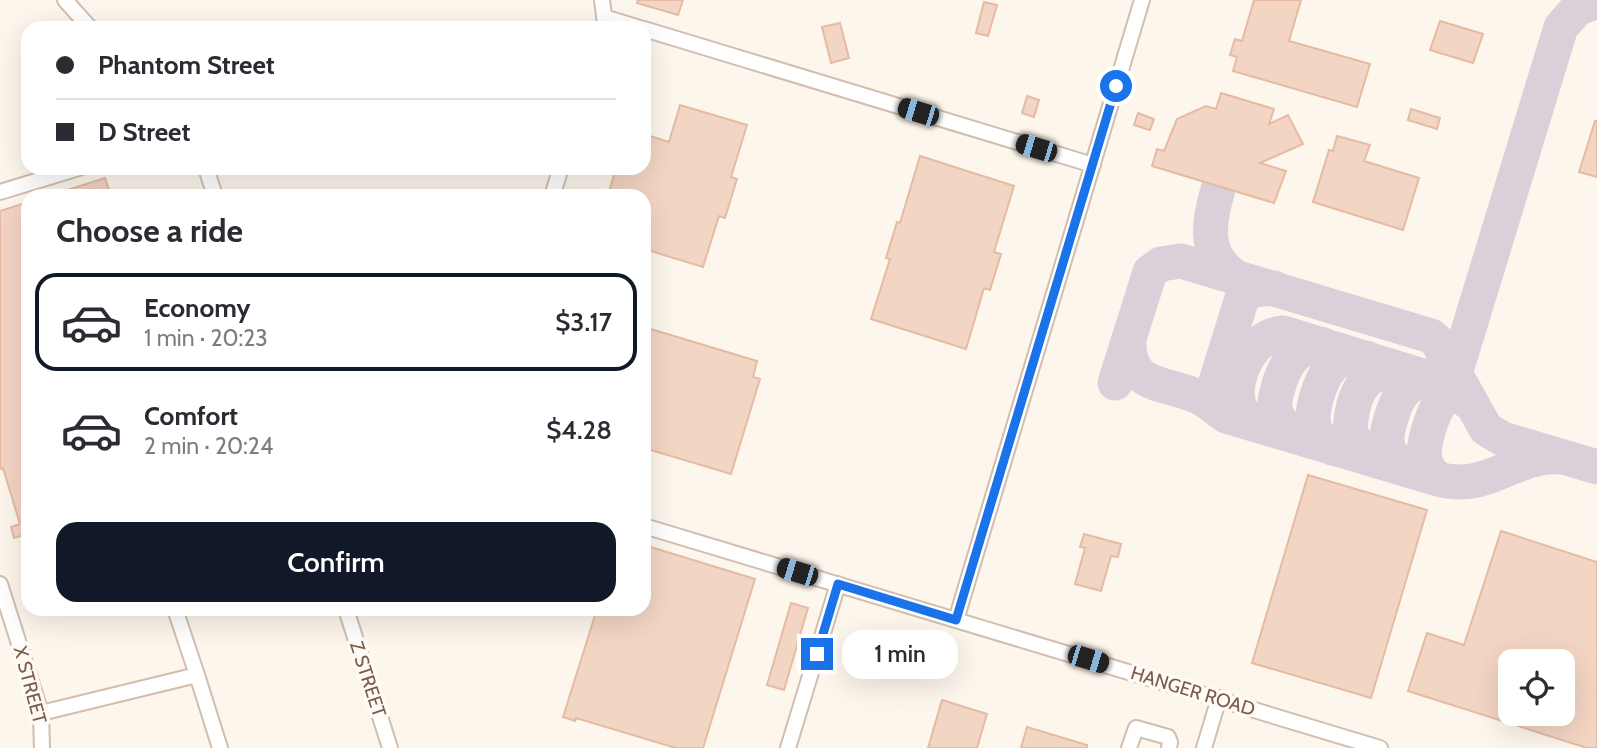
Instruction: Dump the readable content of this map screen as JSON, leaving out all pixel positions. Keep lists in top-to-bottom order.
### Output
{
  "streets": {
    "street": ["Z STREET", "X STREET", "HANGER ROAD"]
  },
  "page": {
    "banner": ["Phantom Street", "D Street"],
    "heading": "Choose a ride",
    "list": [
      {
        "name": "Economy",
        "note": "1 min · 20:23",
        "value": "$3.17"
      },
      {
        "name": "Comfort",
        "note": "2 min · 20:24",
        "value": "$4.28"
      }
    ],
    "buttons": "Confirm",
    "bubble": "1 min"
  }
}
